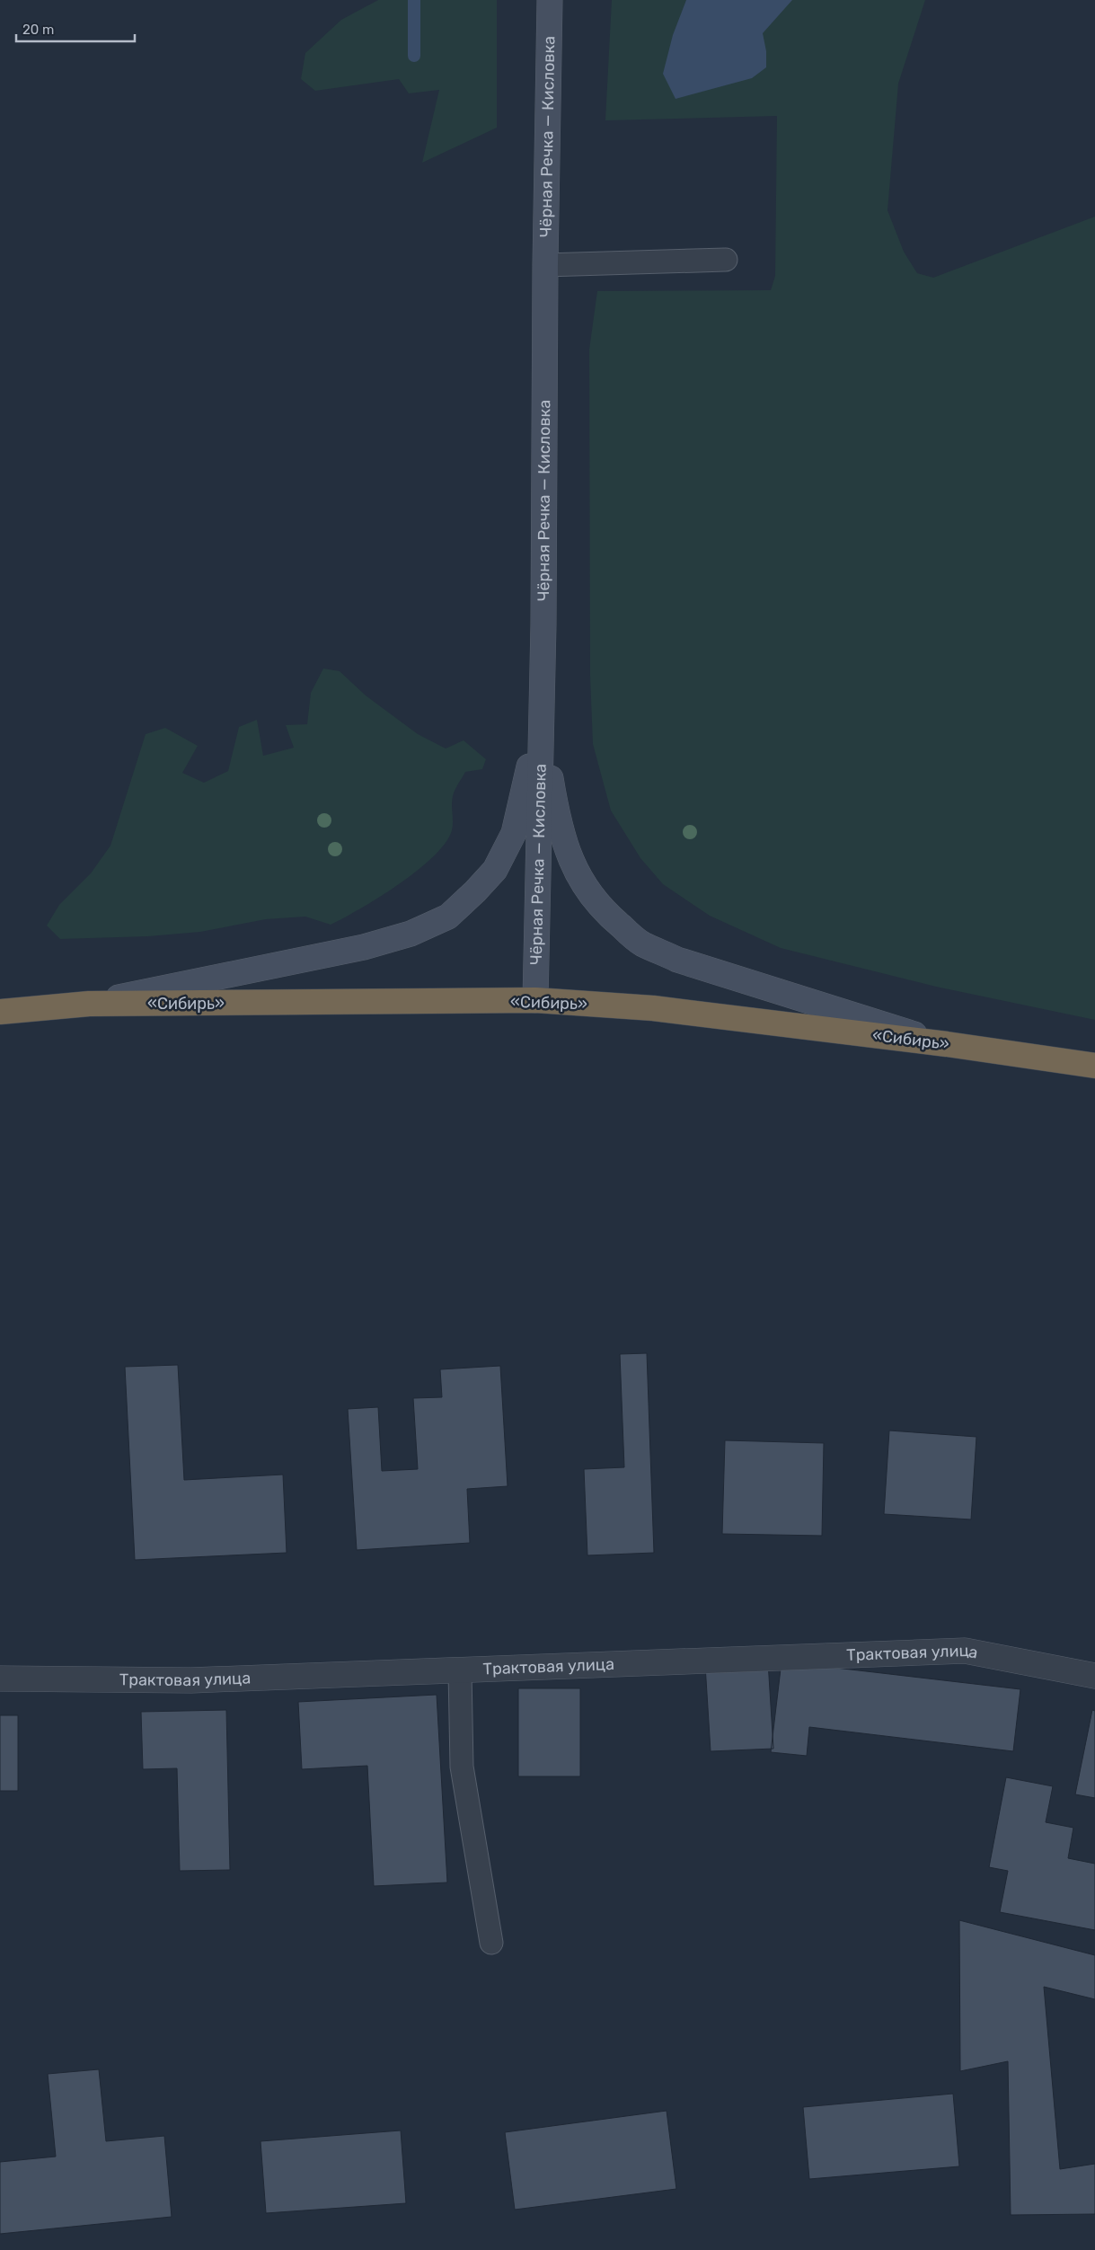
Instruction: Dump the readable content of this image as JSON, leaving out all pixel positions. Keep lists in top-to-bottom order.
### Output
{
  "streets": {
    "highway": ["«Сибирь»"],
    "street": ["Чёрная Речка — Кисловка", "Трактовая улица"]
  },
  "crossings": [
    ["Чёрная Речка — Кисловка", "«Сибирь»"]
  ],
  "scale_bar": "20 m"
}
